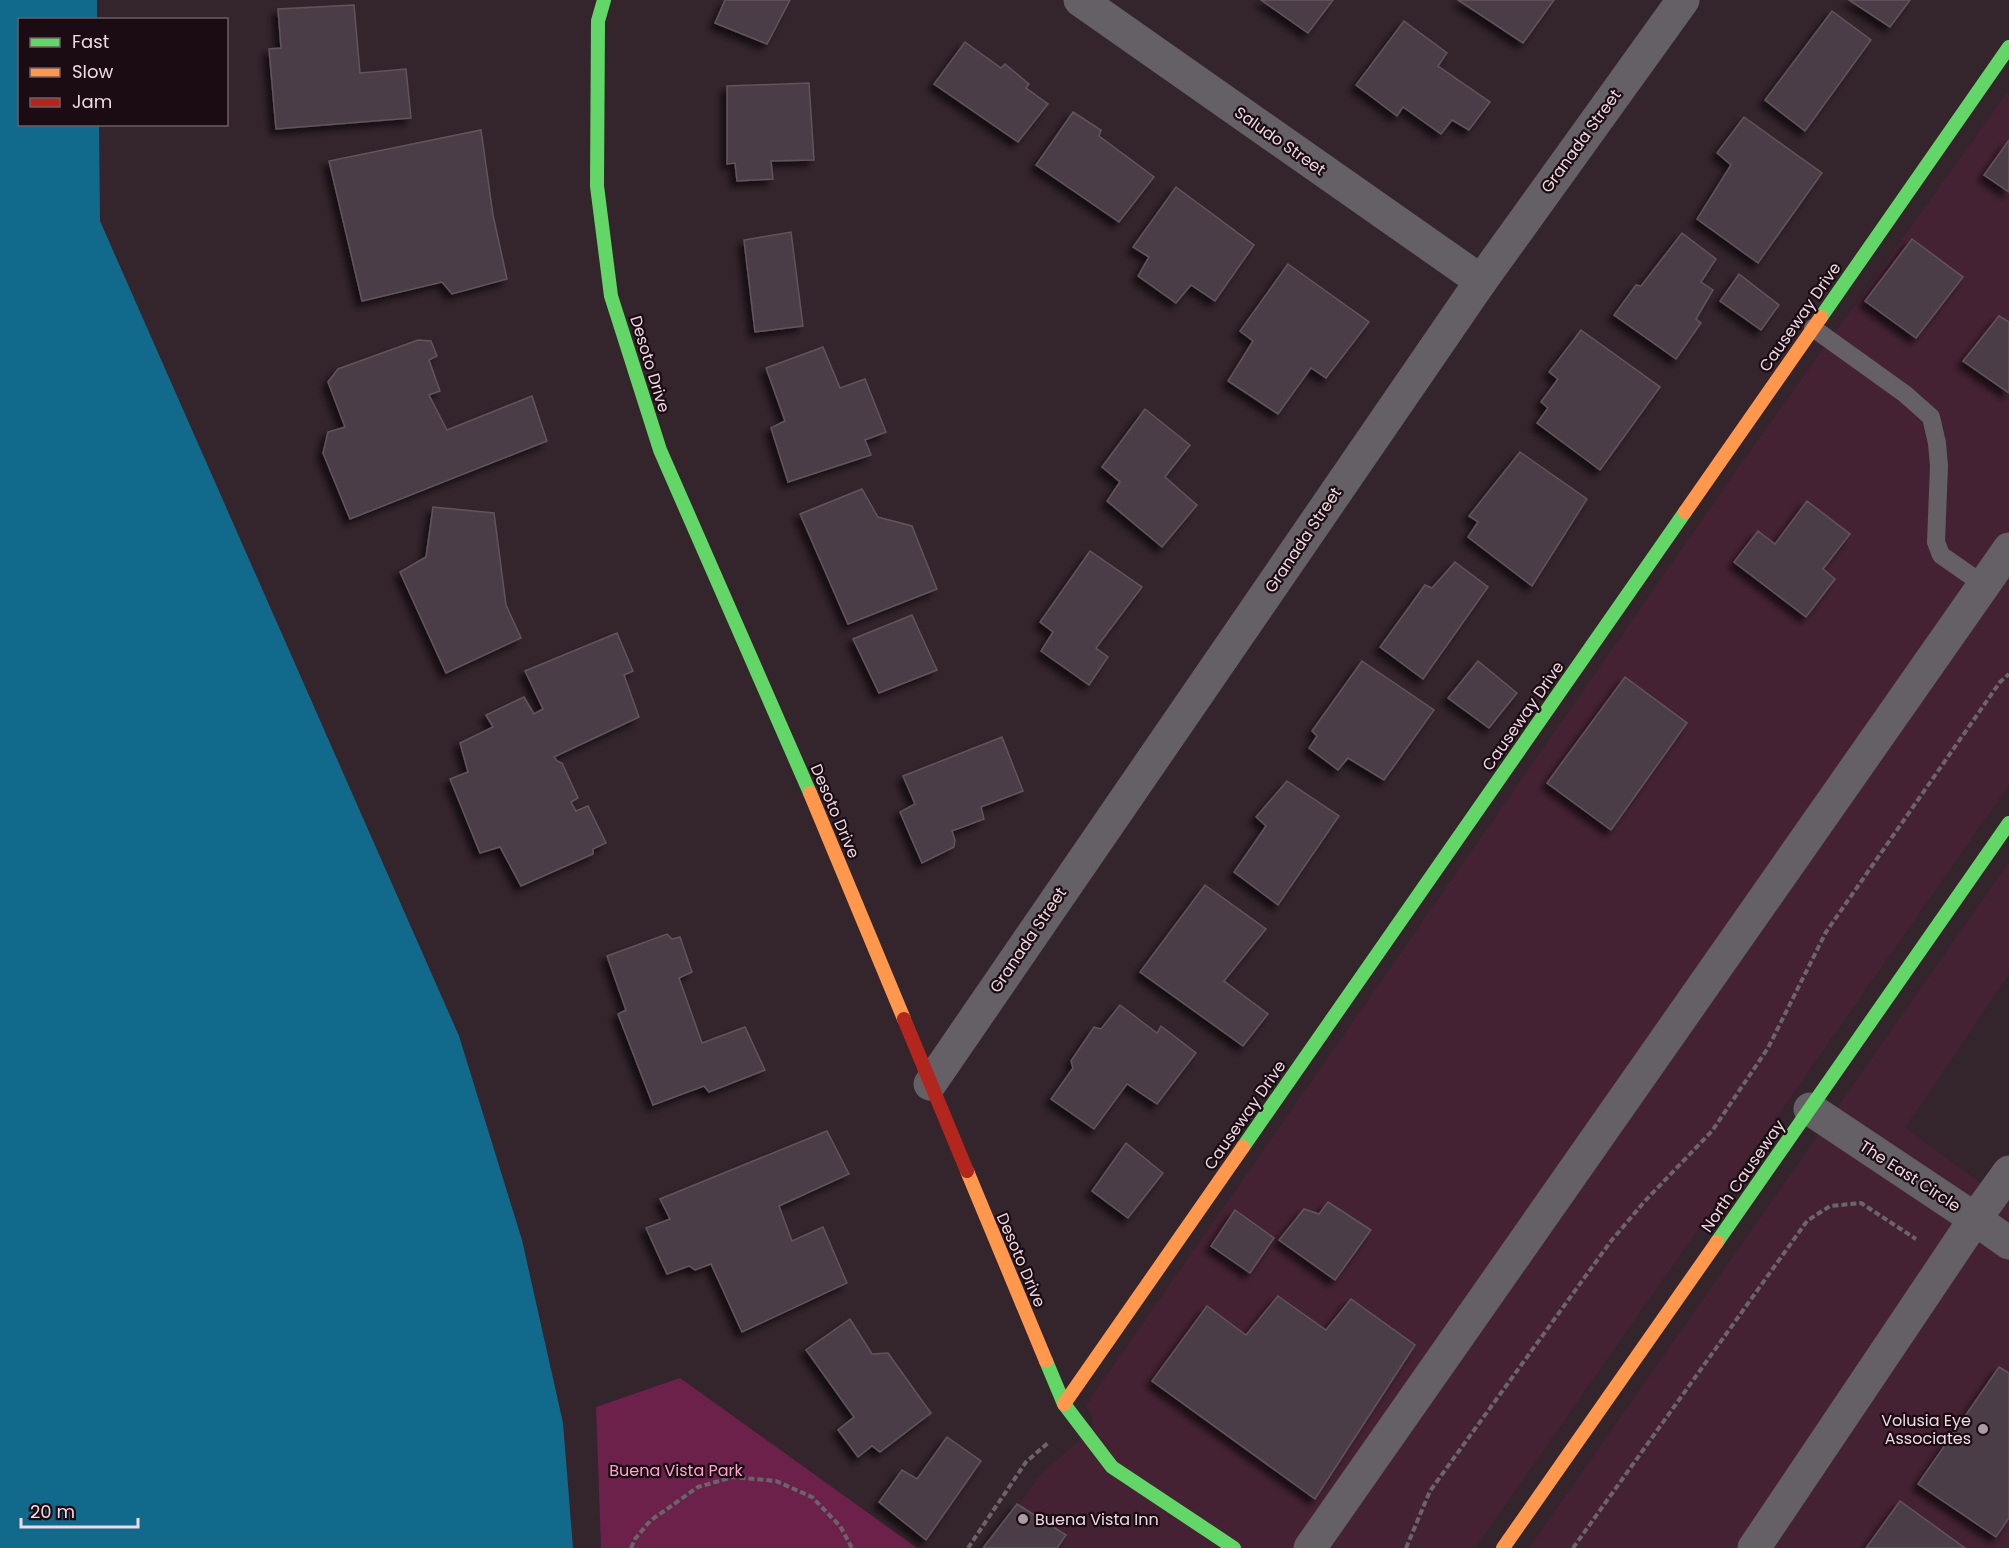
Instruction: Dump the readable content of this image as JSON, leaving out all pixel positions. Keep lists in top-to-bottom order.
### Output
{
  "streets": {
    "street": [
      "Saludo Street",
      "Granada Street",
      "Causeway Drive",
      "Desoto Drive",
      "North Causeway",
      "The East Circle"
    ]
  },
  "crossings": [
    ["Saludo Street", "Granada Street"],
    ["Granada Street", "Desoto Drive"],
    ["Causeway Drive", "Desoto Drive"],
    ["North Causeway", "The East Circle"]
  ],
  "parks": ["Buena Vista Park"],
  "places": ["Volusia Eye Associates", "Buena Vista Inn"],
  "legend": ["Fast", "Slow", "Jam"],
  "scale_bar": "20 m"
}
